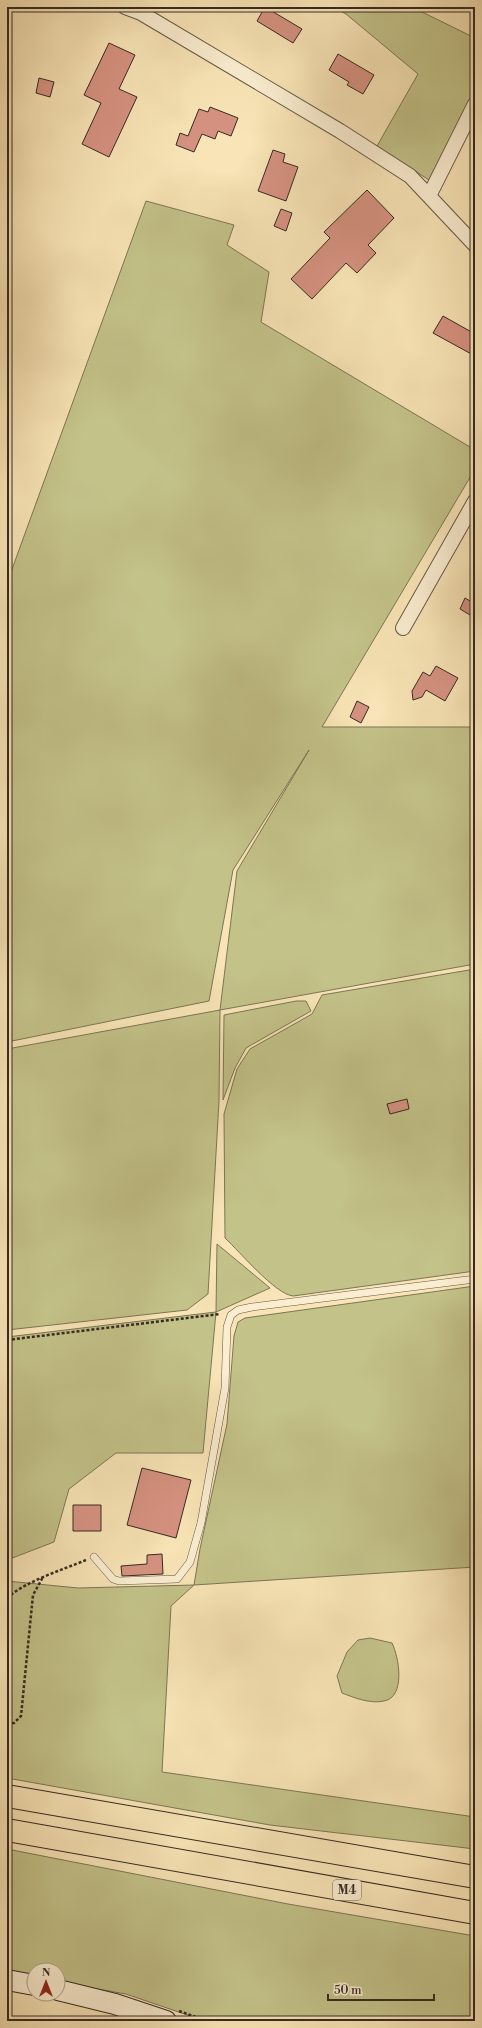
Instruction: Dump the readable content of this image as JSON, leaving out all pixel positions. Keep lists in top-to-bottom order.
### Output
{
  "streets": {
    "highway": ["M4"]
  },
  "scale_bar": "50 m",
  "north": "top"
}
